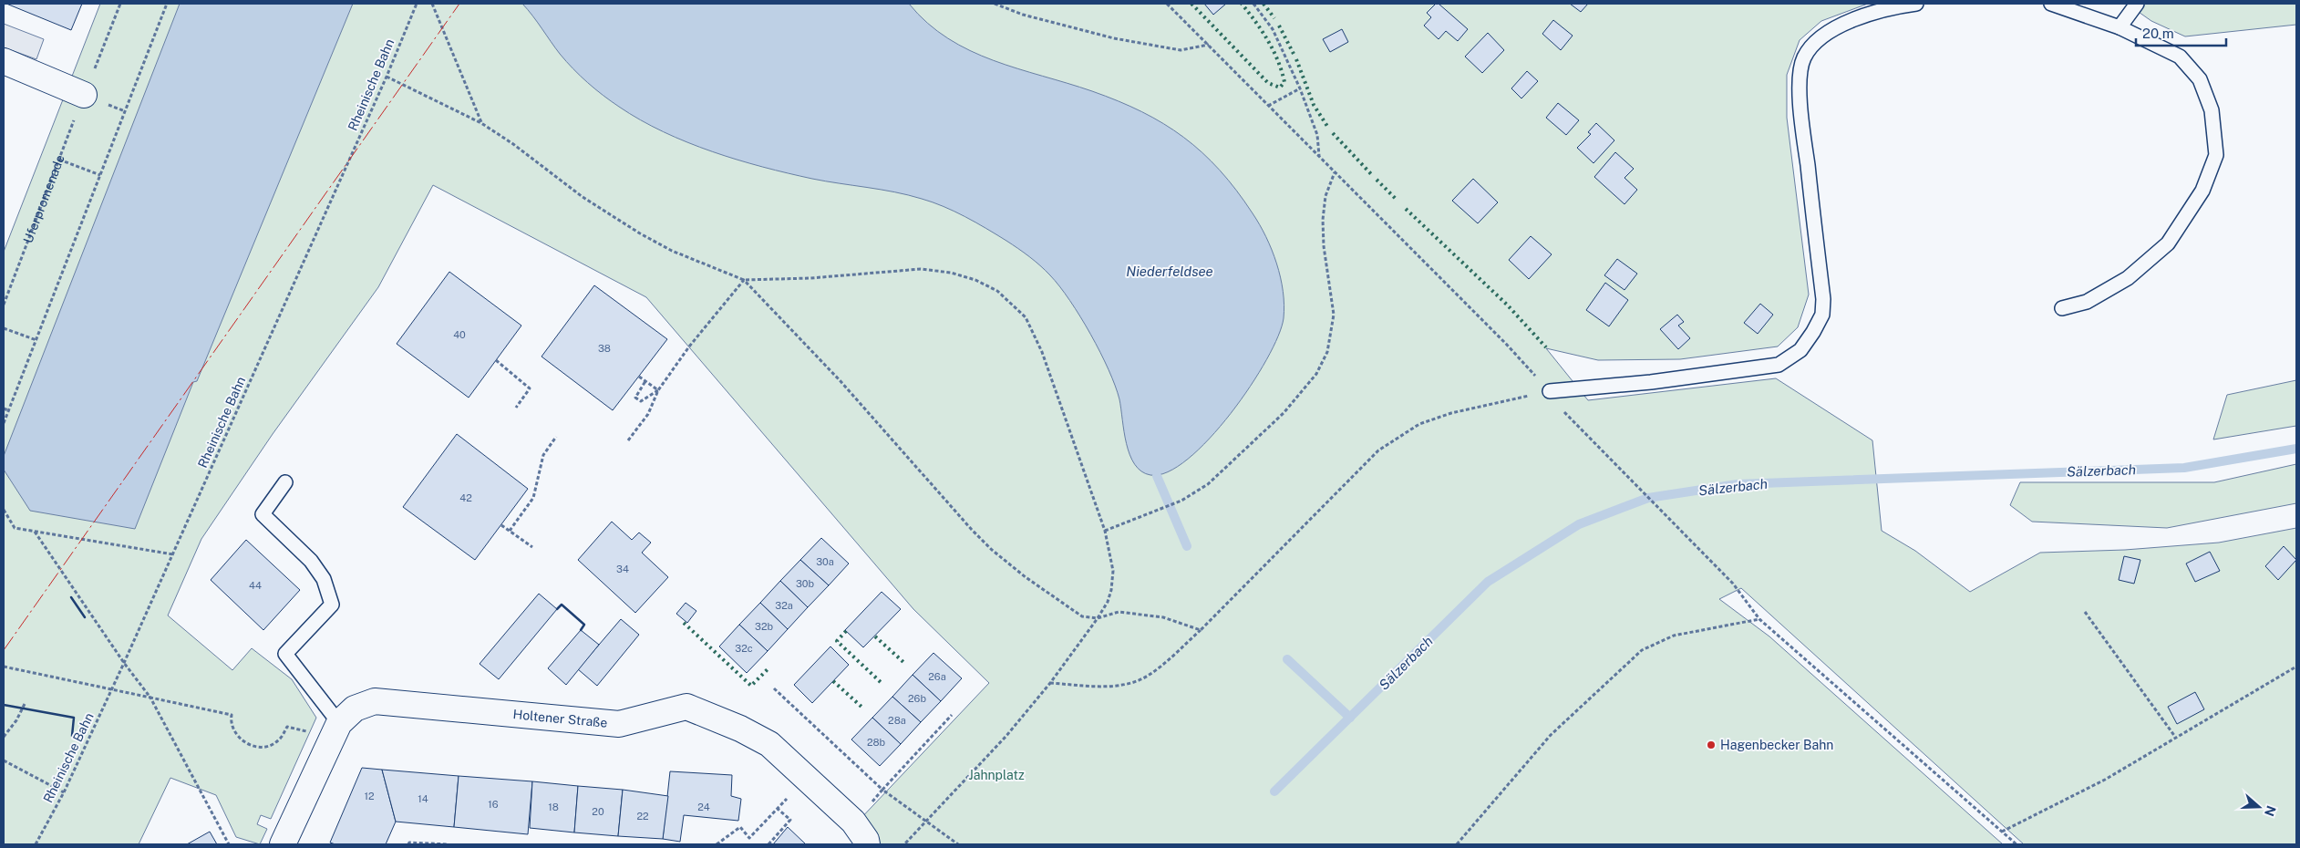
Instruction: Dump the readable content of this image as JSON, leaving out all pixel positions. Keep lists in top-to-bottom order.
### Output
{
  "streets": {
    "street": ["Holtener Straße"],
    "path": ["Rheinische Bahn", "Uferpromenade"]
  },
  "water": ["Niederfeldsee", "Sälzerbach"],
  "parks": ["Jahnplatz"],
  "places": ["Hagenbecker Bahn"],
  "house_numbers": [
    "40",
    "38",
    "42",
    "30a",
    "34",
    "30b",
    "44",
    "32a",
    "32b",
    "32c",
    "26a",
    "26b",
    "28a",
    "28b",
    "12",
    "14",
    "16",
    "18",
    "24",
    "20",
    "22"
  ],
  "scale_bar": "20 m",
  "north": "right"
}
